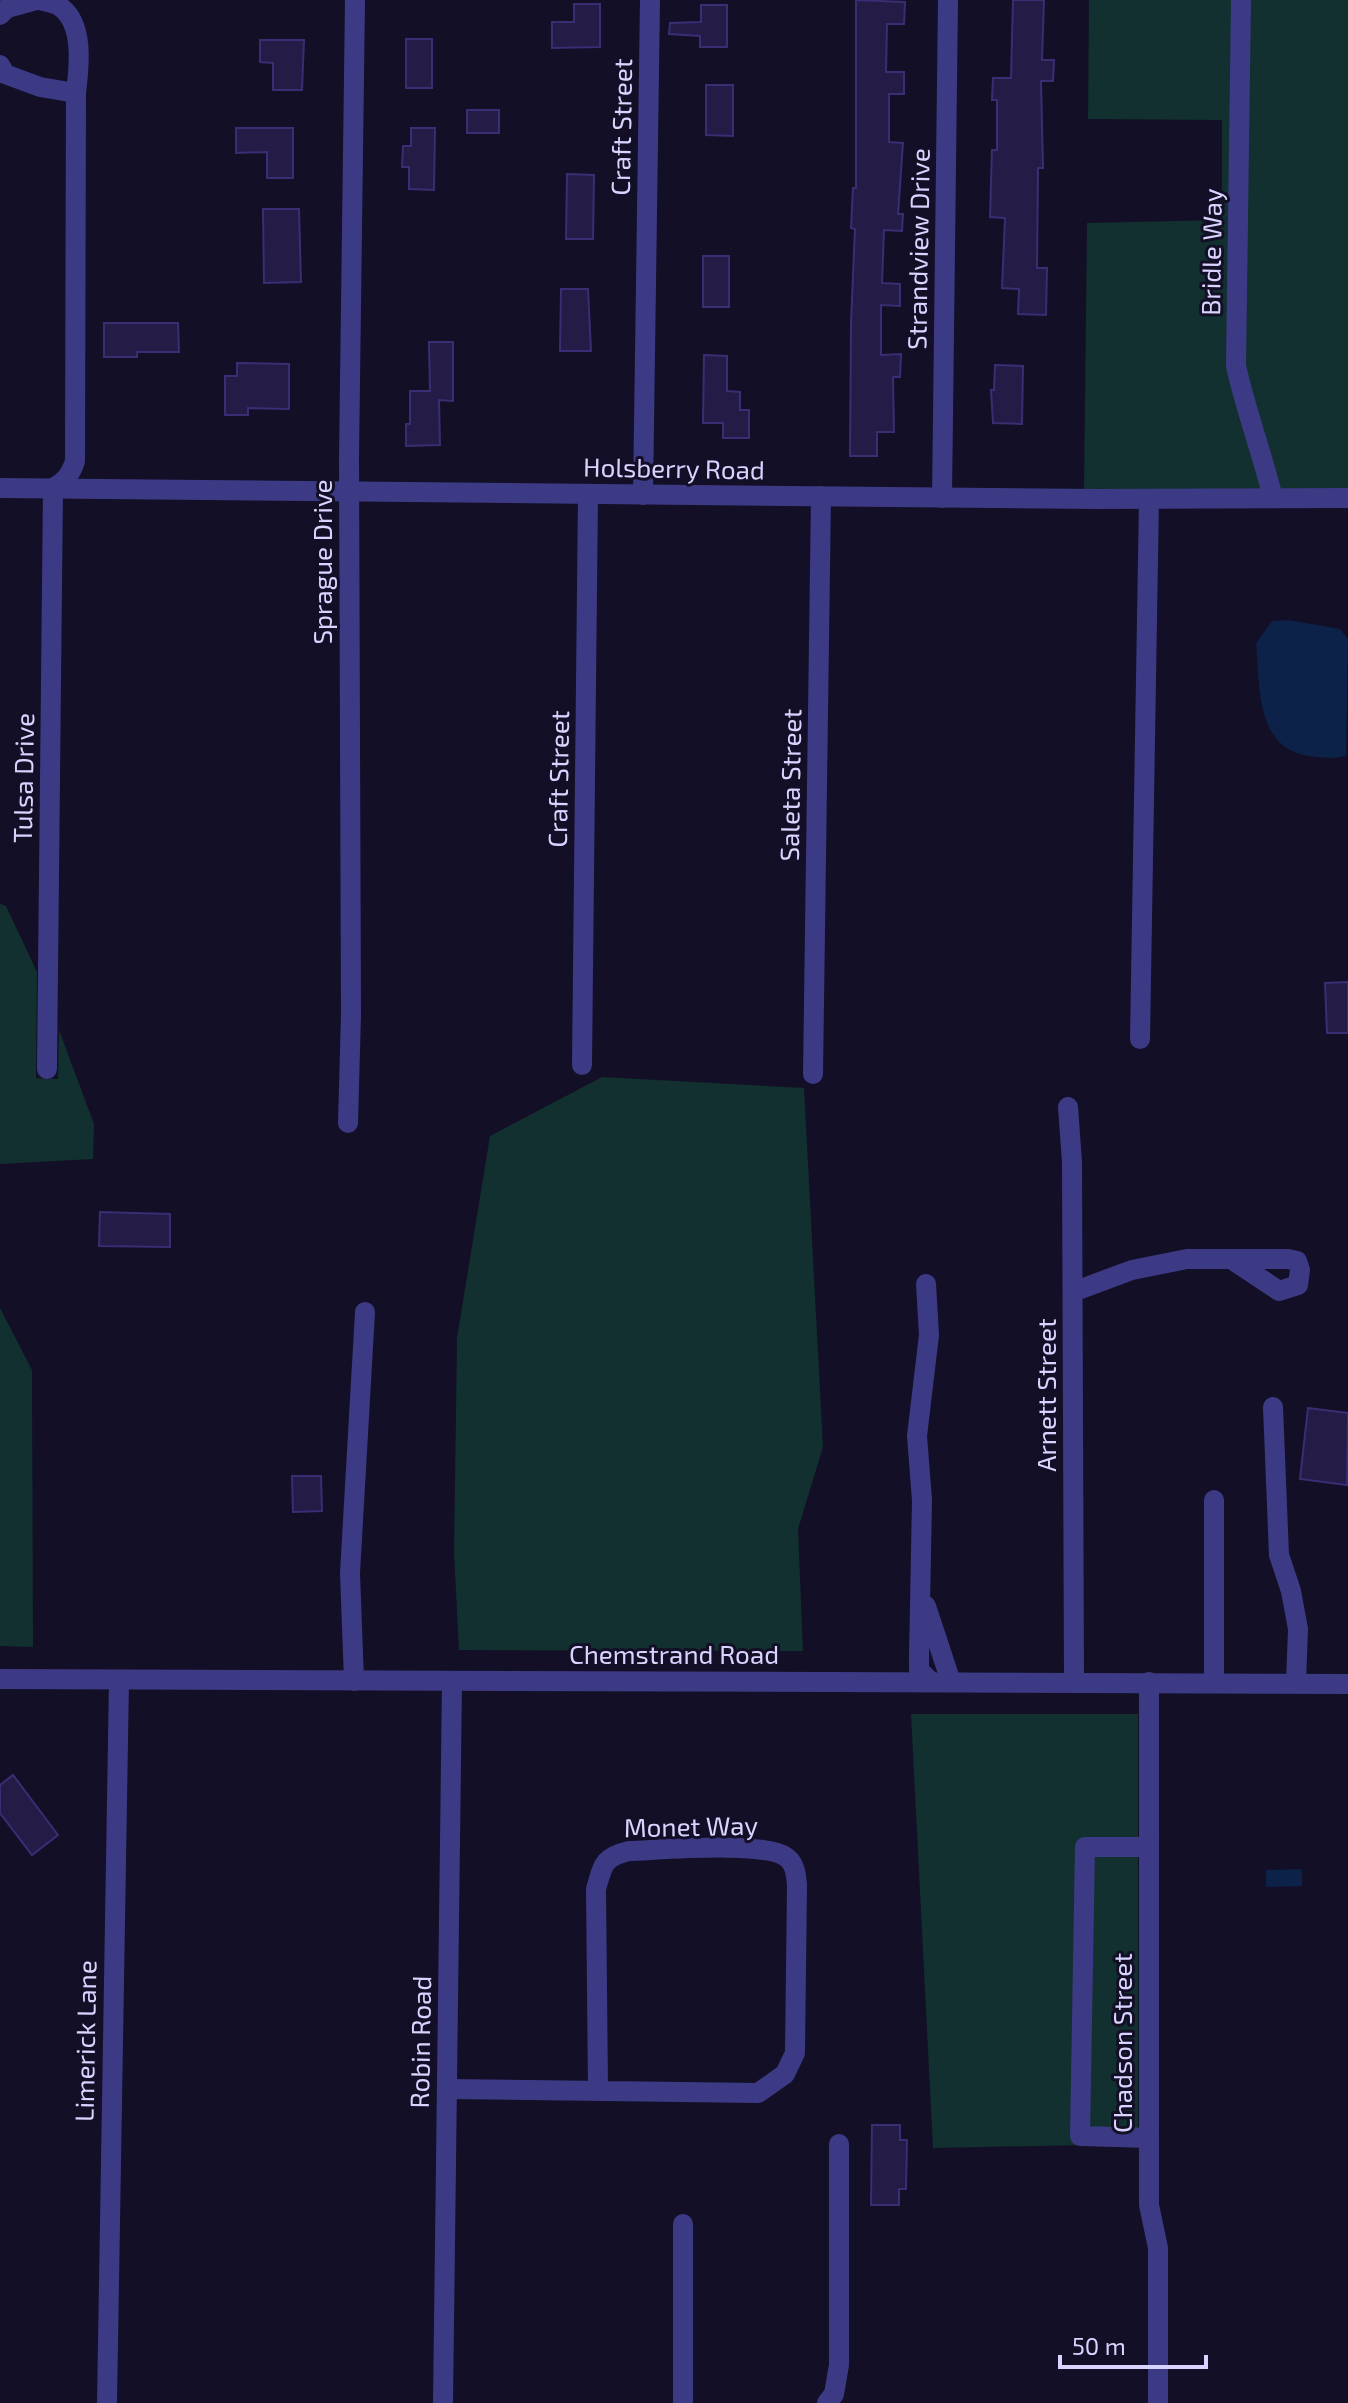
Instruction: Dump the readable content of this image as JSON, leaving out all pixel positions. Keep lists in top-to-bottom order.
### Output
{
  "streets": {
    "street": [
      "Craft Street",
      "Strandview Drive",
      "Bridle Way",
      "Holsberry Road",
      "Sprague Drive",
      "Tulsa Drive",
      "Saleta Street",
      "Arnett Street",
      "Chemstrand Road",
      "Monet Way",
      "Limerick Lane",
      "Robin Road",
      "Chadson Street"
    ]
  },
  "crossings": [
    ["Craft Street", "Holsberry Road"],
    ["Strandview Drive", "Holsberry Road"],
    ["Bridle Way", "Holsberry Road"],
    ["Holsberry Road", "Sprague Drive"],
    ["Holsberry Road", "Tulsa Drive"],
    ["Holsberry Road", "Saleta Street"],
    ["Arnett Street", "Chemstrand Road"],
    ["Chemstrand Road", "Limerick Lane"],
    ["Chemstrand Road", "Robin Road"],
    ["Chemstrand Road", "Chadson Street"],
    ["Monet Way", "Robin Road"]
  ],
  "scale_bar": "50 m"
}
